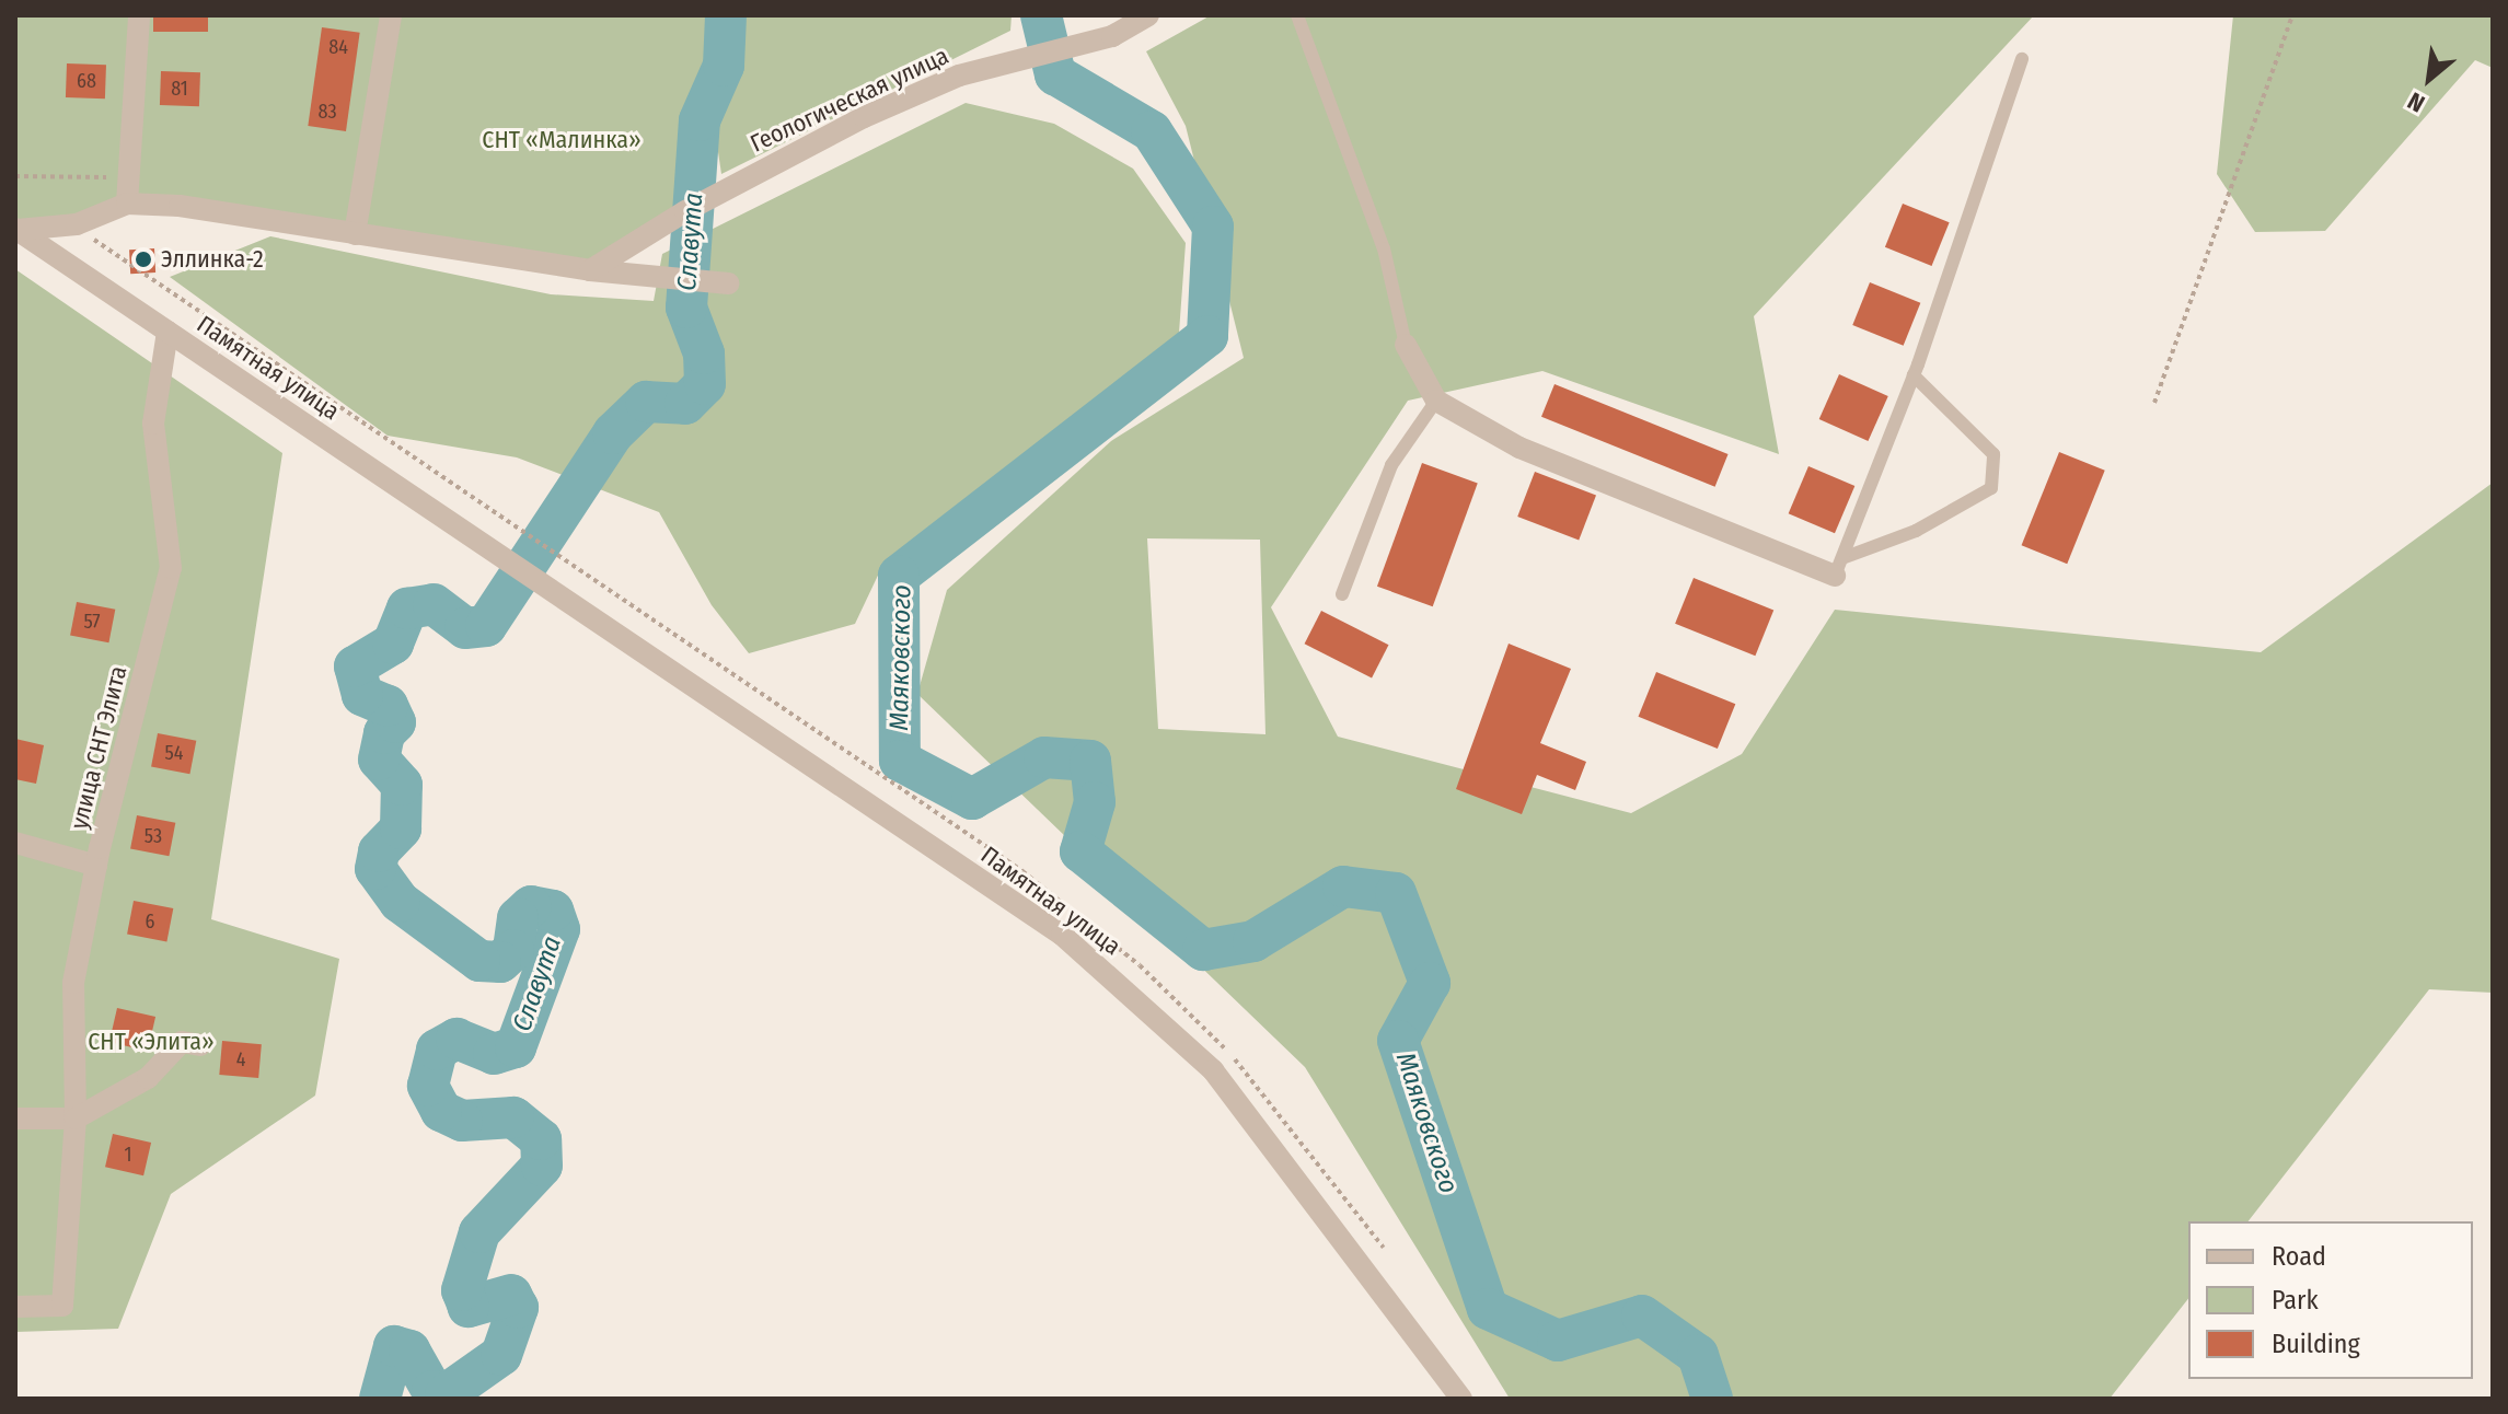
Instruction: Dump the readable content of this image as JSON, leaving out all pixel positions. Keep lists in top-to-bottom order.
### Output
{
  "streets": {
    "street": ["Геологическая улица", "Памятная улица", "улица СНТ Элита"]
  },
  "crossings": [
    ["Памятная улица", "улица СНТ Элита"]
  ],
  "water": ["Славута", "Маяковского"],
  "parks": ["СНТ «Малинка»", "СНТ «Элита»"],
  "places": ["Эллинка-2"],
  "house_numbers": [
    "84",
    "68",
    "81",
    "83",
    "57",
    "54",
    "53",
    "6",
    "4",
    "1"
  ],
  "legend": ["Road", "Park", "Building"],
  "north": "bottom left"
}
